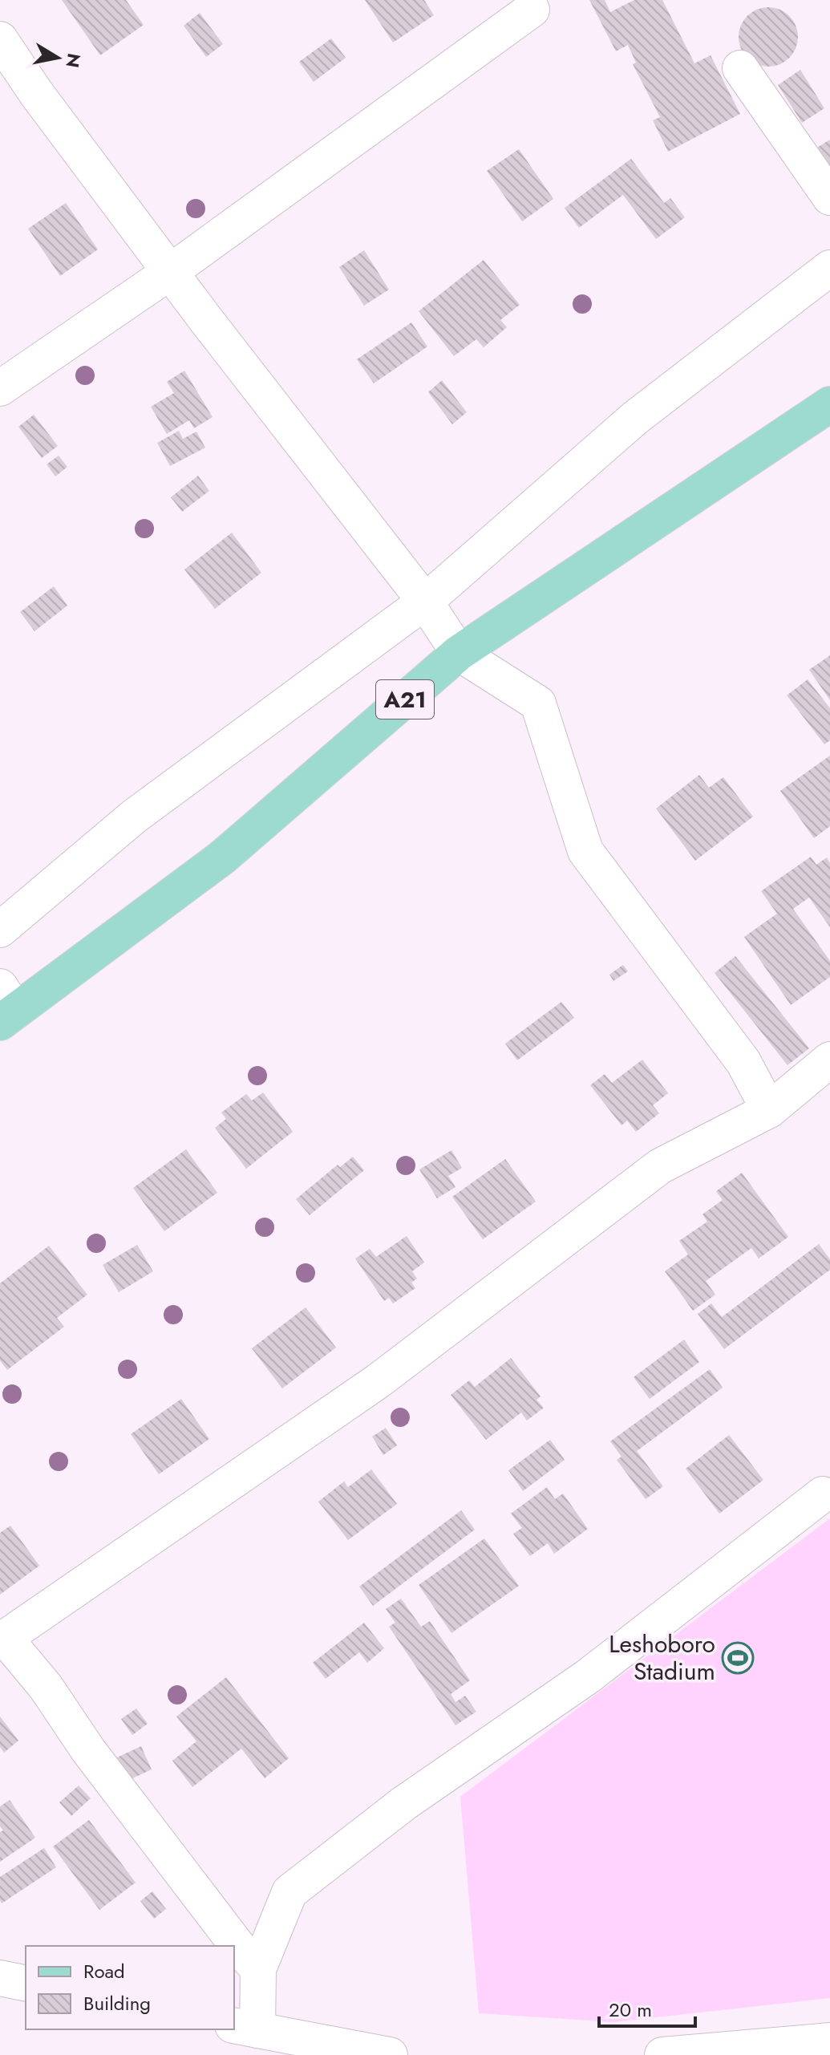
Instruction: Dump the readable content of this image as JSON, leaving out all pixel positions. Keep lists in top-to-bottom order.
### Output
{
  "streets": {
    "main road": ["A21"]
  },
  "places": {
    "sports": ["Leshoboro Stadium"]
  },
  "legend": ["Road", "Building"],
  "scale_bar": "20 m",
  "north": "right"
}
